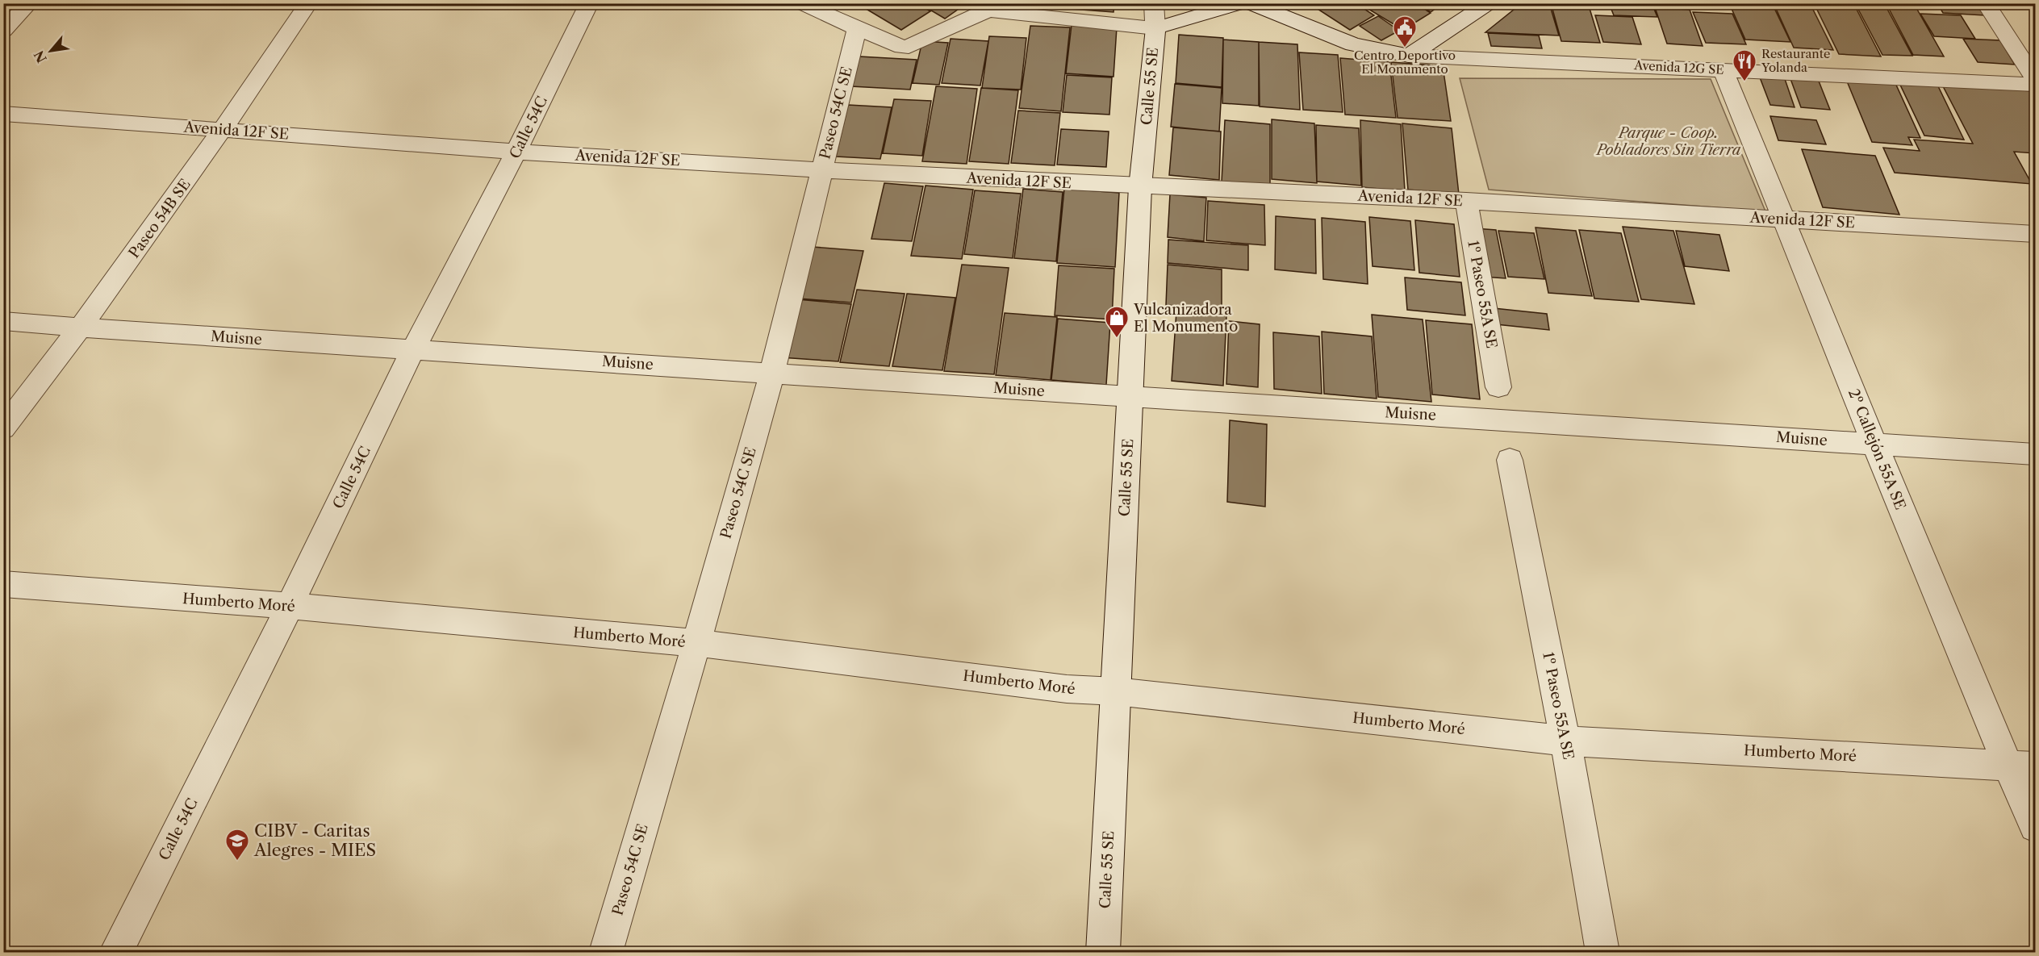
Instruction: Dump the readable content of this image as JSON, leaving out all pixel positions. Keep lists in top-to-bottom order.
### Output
{
  "streets": {
    "street": [
      "Avenida 12G SE",
      "Calle 55 SE",
      "Paseo 54C SE",
      "Calle 54C",
      "Avenida 12F SE",
      "Paseo 54B SE",
      "1º Paseo 55A SE",
      "Muisne",
      "2º Callejón 55A SE",
      "Humberto Moré"
    ]
  },
  "crossings": [
    ["Avenida 12G SE", "2º Callejón 55A SE"],
    ["Calle 55 SE", "Avenida 12F SE"],
    ["Calle 55 SE", "Muisne"],
    ["Calle 55 SE", "Humberto Moré"],
    ["Paseo 54C SE", "Avenida 12F SE"],
    ["Paseo 54C SE", "Muisne"],
    ["Paseo 54C SE", "Humberto Moré"],
    ["Calle 54C", "Avenida 12F SE"],
    ["Calle 54C", "Muisne"],
    ["Calle 54C", "Humberto Moré"],
    ["Avenida 12F SE", "Paseo 54B SE"],
    ["Avenida 12F SE", "1º Paseo 55A SE"],
    ["Avenida 12F SE", "2º Callejón 55A SE"],
    ["Paseo 54B SE", "Muisne"],
    ["1º Paseo 55A SE", "Humberto Moré"],
    ["Muisne", "2º Callejón 55A SE"],
    ["2º Callejón 55A SE", "Humberto Moré"]
  ],
  "parks": ["Parque - Coop. Pobladores Sin Tierra"],
  "places": {
    "public building": ["Centro Deportivo El Monumento"],
    "restaurant": ["Restaurante Yolanda"],
    "shop": ["Vulcanizadora El Monumento"],
    "school or university": ["CIBV - Caritas Alegres - MIES"]
  },
  "north": "bottom left"
}
